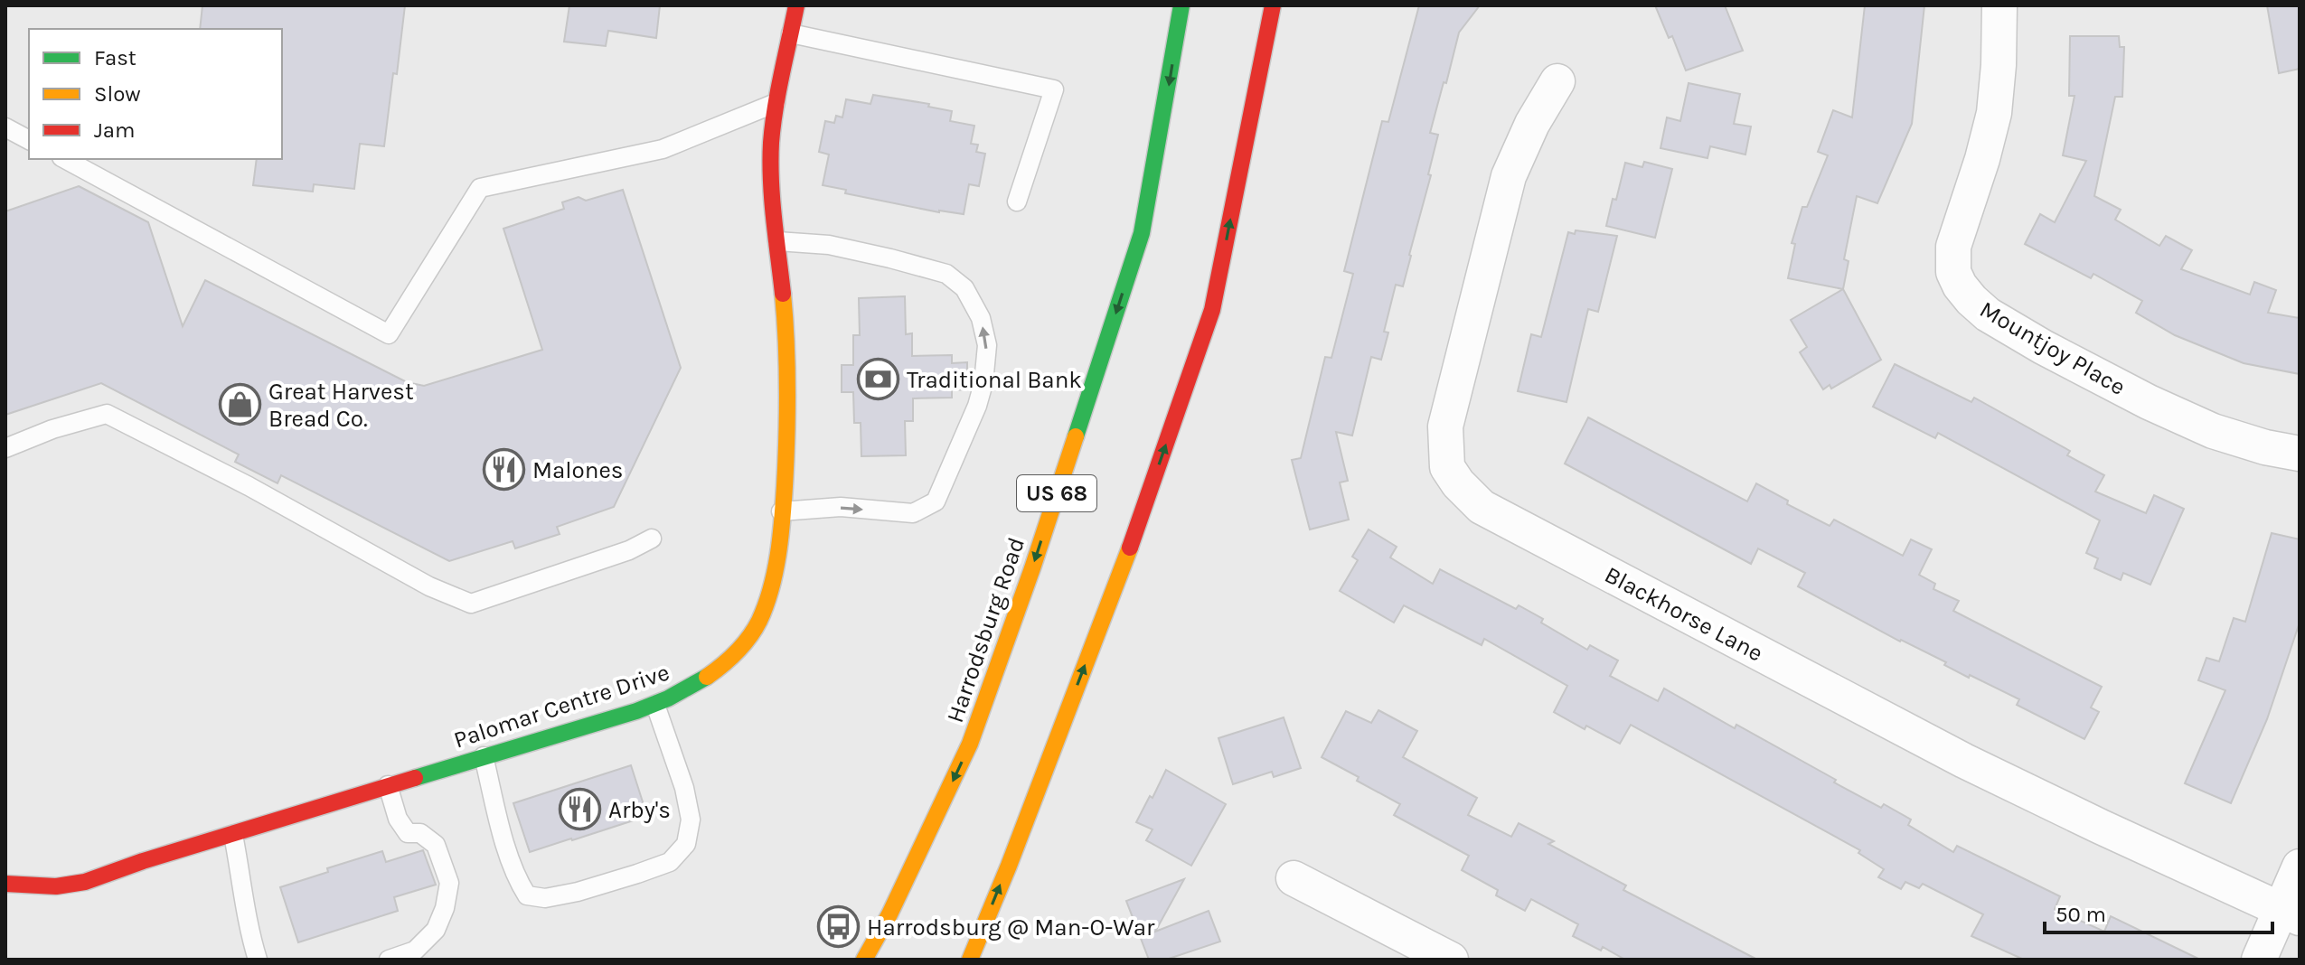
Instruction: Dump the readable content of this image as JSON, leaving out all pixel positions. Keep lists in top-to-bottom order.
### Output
{
  "streets": {
    "main road": ["US 68", "Harrodsburg Road", "Palomar Centre Drive"],
    "street": ["Mountjoy Place", "Blackhorse Lane"]
  },
  "places": {
    "bank": ["Traditional Bank"],
    "shop": ["Great Harvest Bread Co."],
    "restaurant": ["Malones", "Arby's"],
    "bus stop": ["Harrodsburg @ Man-O-War"]
  },
  "legend": ["Fast", "Slow", "Jam"],
  "scale_bar": "50 m"
}
